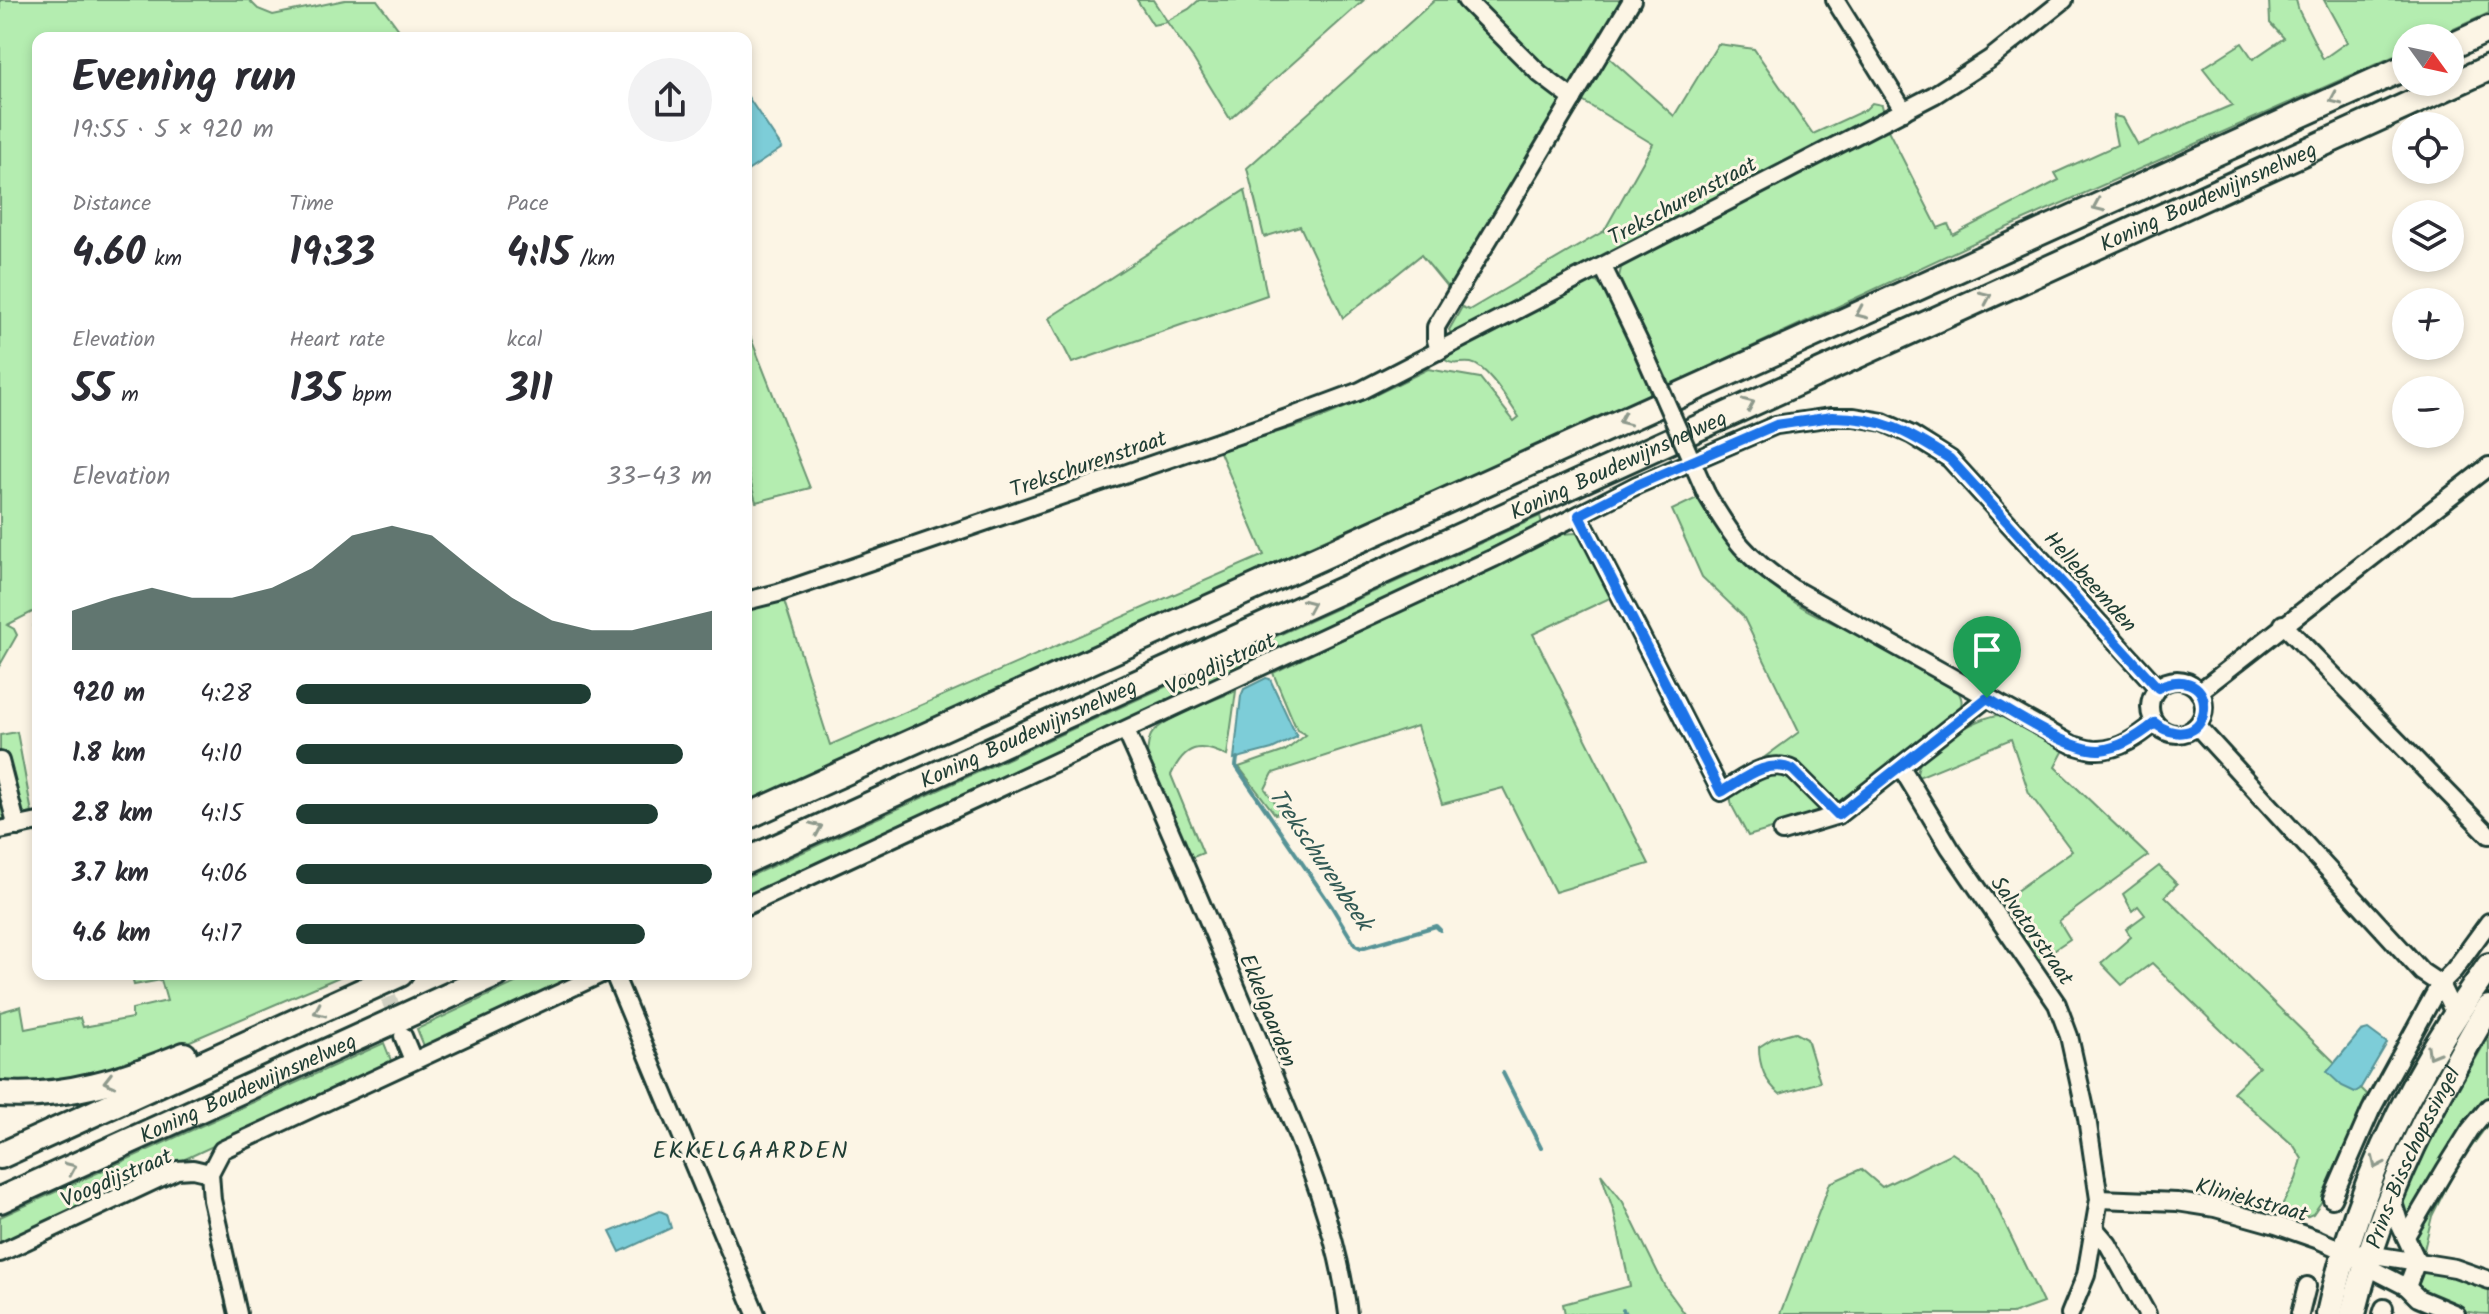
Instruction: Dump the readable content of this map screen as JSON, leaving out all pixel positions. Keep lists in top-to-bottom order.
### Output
{
  "streets": {
    "highway": ["Koning Boudewijnsnelweg", "Prins-Bisschopssingel"],
    "street": [
      "Trekschurenstraat",
      "Hellebeemden",
      "Voogdijstraat",
      "Salvatorstraat",
      "Ekkelgaarden",
      "Kliniekstraat"
    ]
  },
  "crossings": [
    ["Hellebeemden", "Voogdijstraat"],
    ["Voogdijstraat", "Ekkelgaarden"],
    ["Salvatorstraat", "Kliniekstraat"],
    ["Prins-Bisschopssingel", "Kliniekstraat"]
  ],
  "districts": ["EKKELGAARDEN"],
  "water": ["Trekschurenbeek"],
  "north": "bottom right",
  "page": {
    "map_buttons": ["+", "−"],
    "heading": ["Evening run", "19:55 · 5 × 920 m"],
    "stats": [
      ["Distance", "4.60 km"],
      ["Time", "19:33"],
      ["Pace", "4:15 /km"],
      ["Elevation", "55 m"],
      ["Heart rate", "135 bpm"],
      ["kcal", "311"]
    ],
    "chart": ["Elevation", "33–43 m"],
    "list": [
      {
        "name": "920 m",
        "note": "4:28"
      },
      {
        "name": "1.8 km",
        "note": "4:10"
      },
      {
        "name": "2.8 km",
        "note": "4:15"
      },
      {
        "name": "3.7 km",
        "note": "4:06"
      },
      {
        "name": "4.6 km",
        "note": "4:17"
      }
    ]
  }
}
